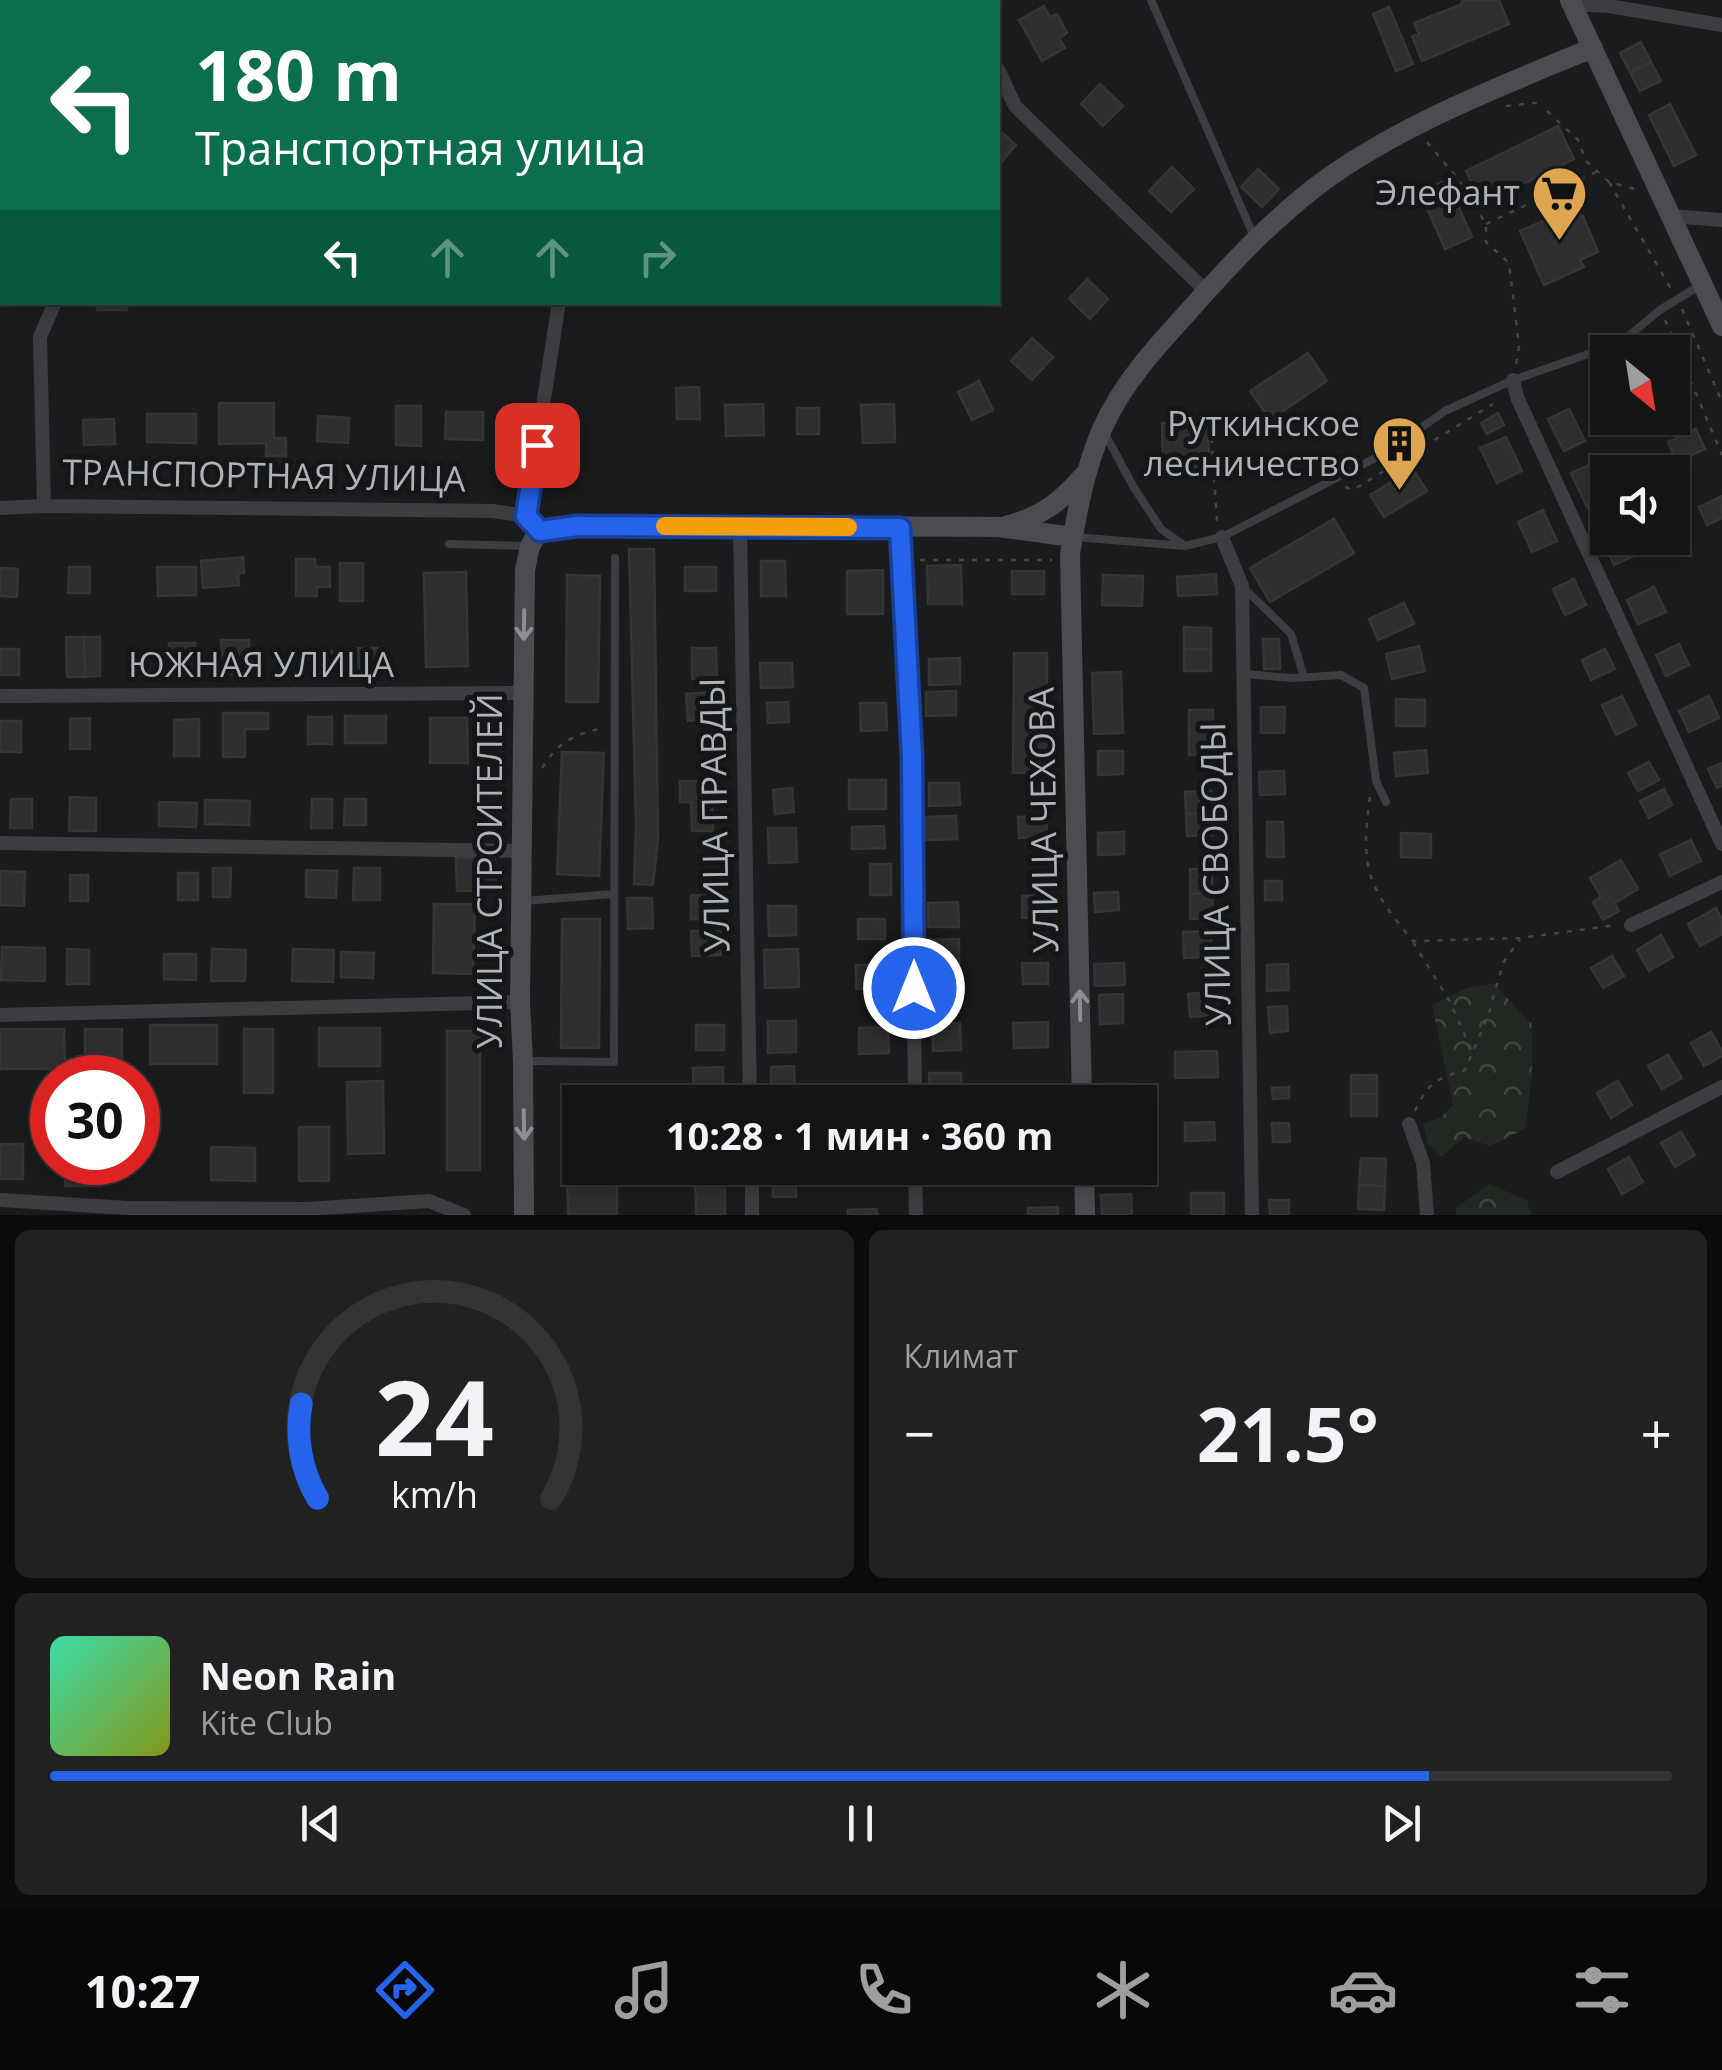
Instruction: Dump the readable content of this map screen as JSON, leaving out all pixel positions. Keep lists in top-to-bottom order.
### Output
{
  "streets": {
    "street": [
      "ТРАНСПОРТНАЯ УЛИЦА",
      "ЮЖНАЯ УЛИЦА",
      "УЛИЦА ПРАВДЫ",
      "УЛИЦА ЧЕХОВА",
      "УЛИЦА СТРОИТЕЛЕЙ",
      "УЛИЦА СВОБОДЫ"
    ]
  },
  "crossings": [
    ["ТРАНСПОРТНАЯ УЛИЦА", "УЛИЦА ПРАВДЫ"],
    ["ТРАНСПОРТНАЯ УЛИЦА", "УЛИЦА СТРОИТЕЛЕЙ"],
    ["ЮЖНАЯ УЛИЦА", "УЛИЦА СТРОИТЕЛЕЙ"]
  ],
  "one_way": ["УЛИЦА СТРОИТЕЛЕЙ"],
  "places": {
    "supermarket": ["Элефант"],
    "building": ["Руткинское лесничество"]
  },
  "north": "bottom right",
  "page": {
    "turn": ["180 m", "Транспортная улица"],
    "limit": "30",
    "trip": "10:28 · 1 мин · 360 m",
    "tile": "Климат",
    "heat": ["−", "21.5°", "+"],
    "song": ["Neon Rain", "Kite Club"],
    "tabs": "10:27",
    "gauge": ["24", "km/h"]
  }
}
